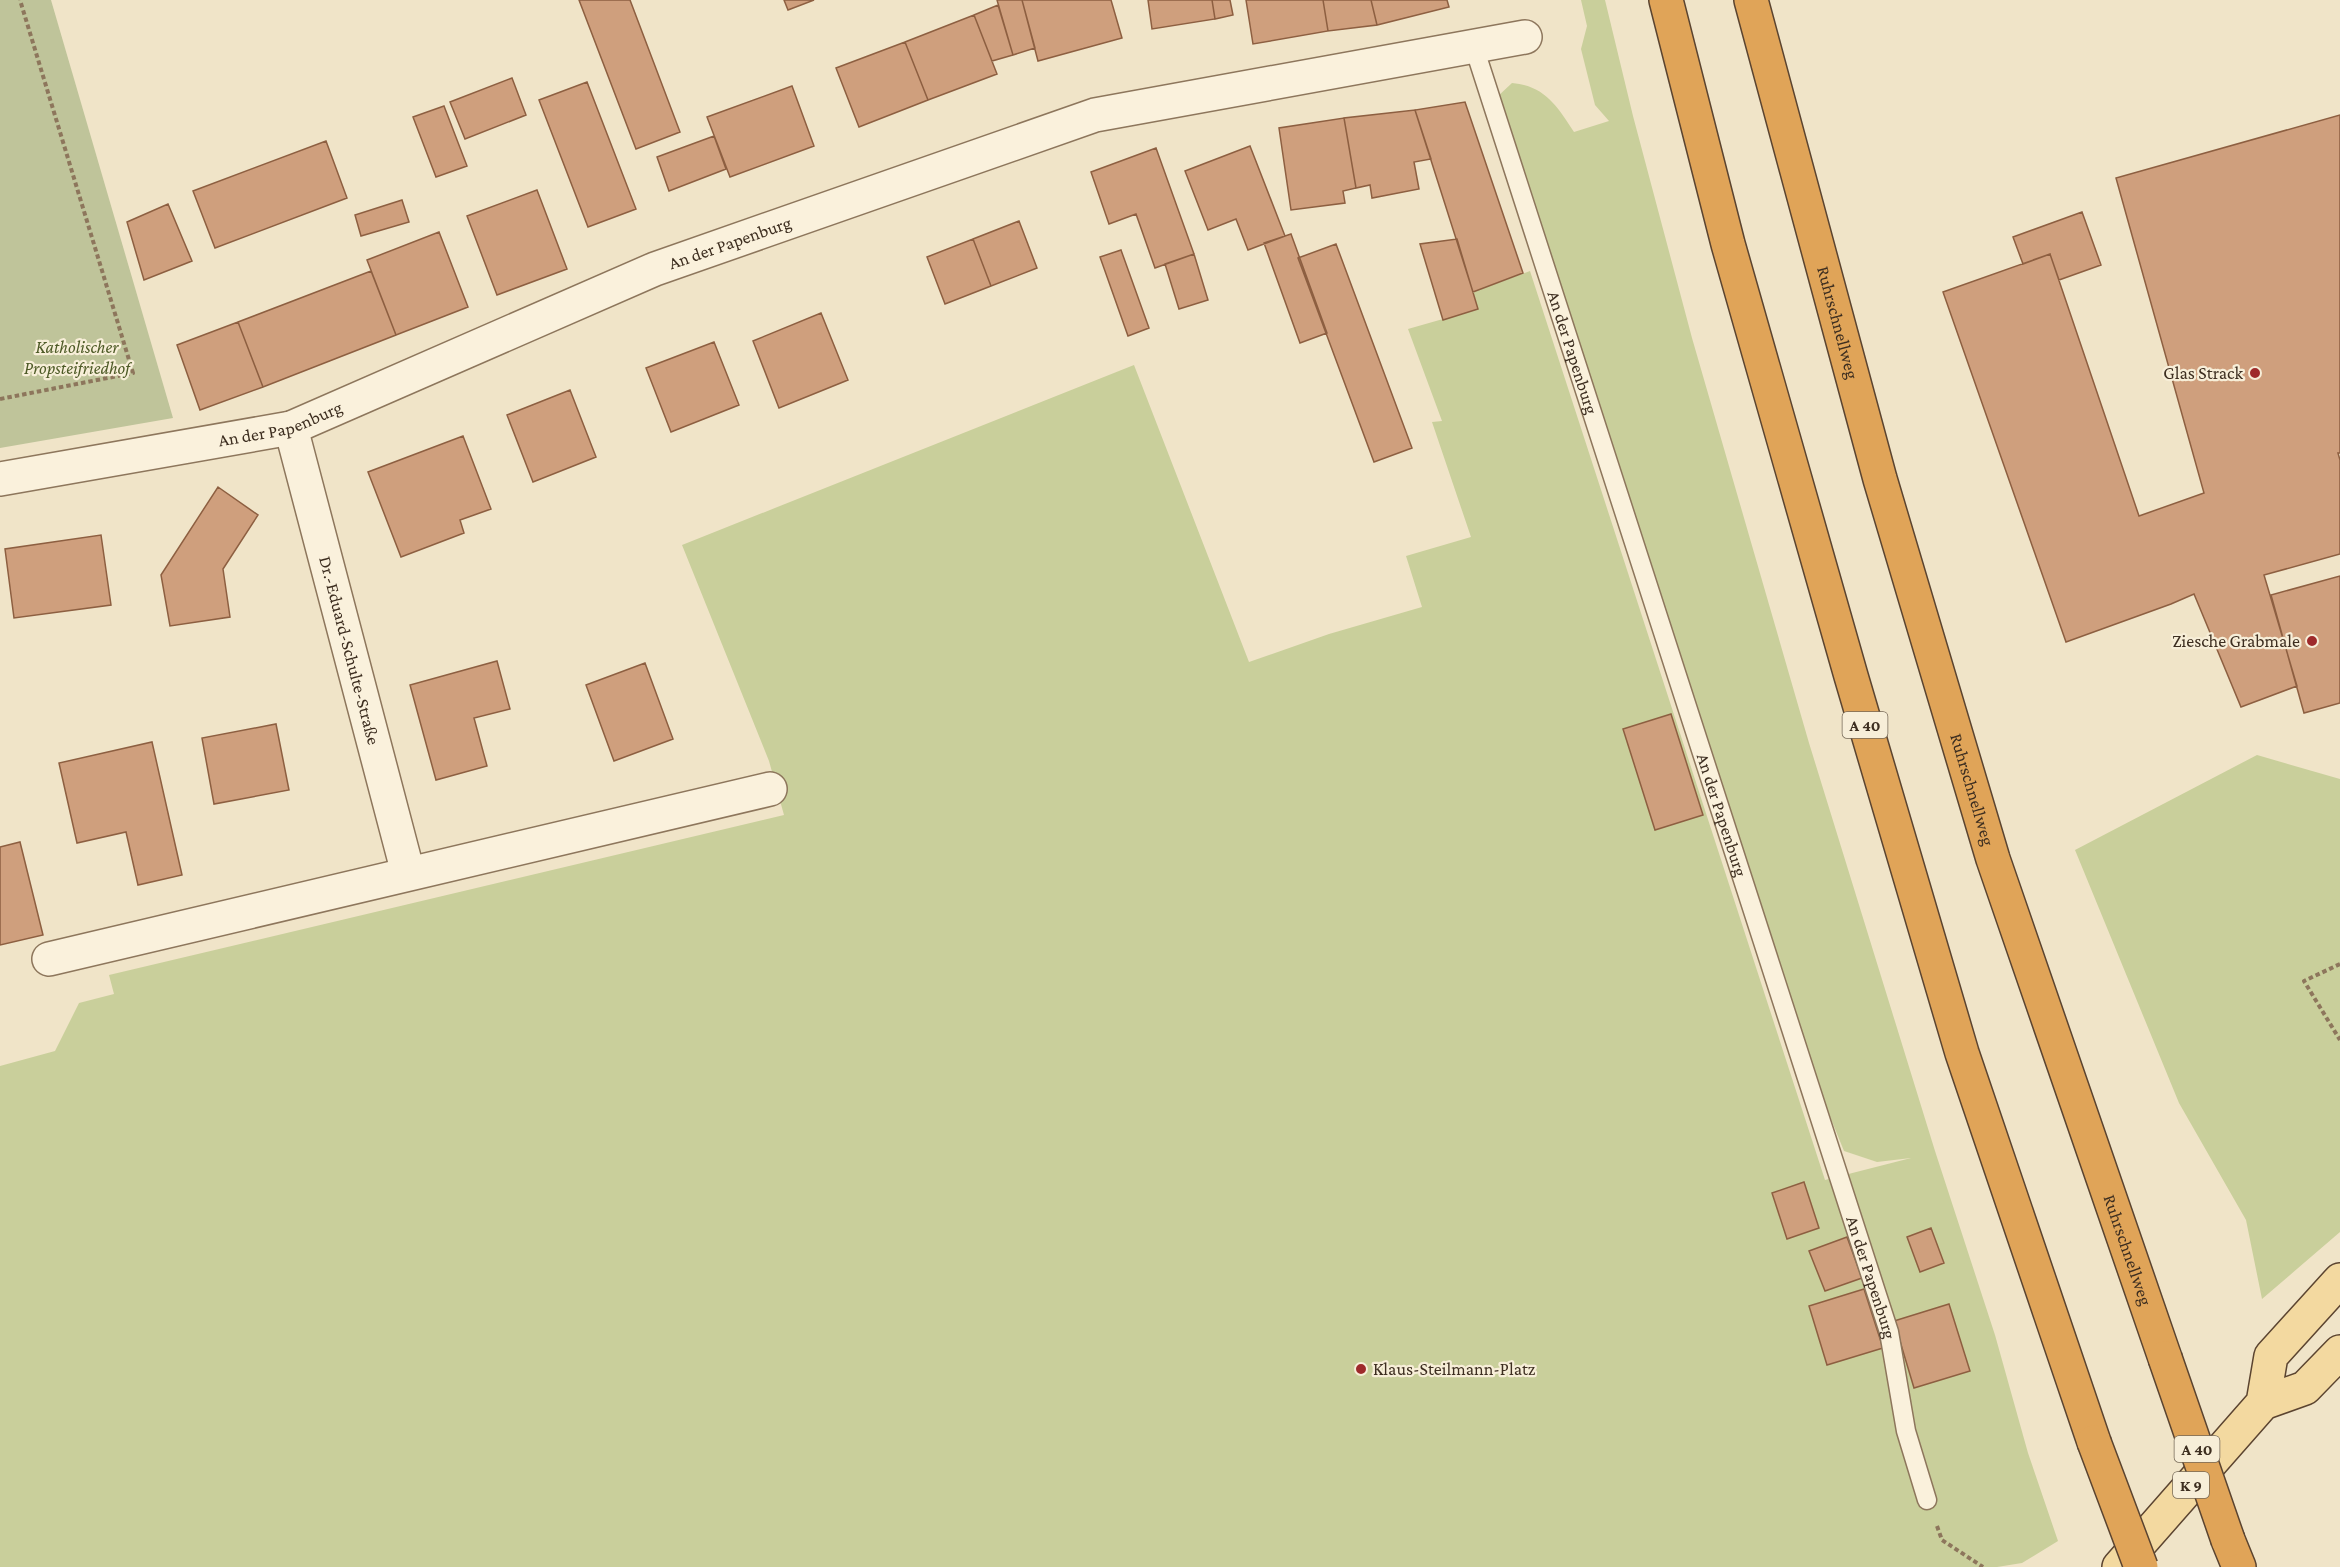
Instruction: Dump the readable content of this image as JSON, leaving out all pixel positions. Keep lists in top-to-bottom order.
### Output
{
  "streets": {
    "highway": ["Ruhrschnellweg", "A 40"],
    "main road": ["K 9"],
    "street": ["An der Papenburg", "Dr.-Eduard-Schulte-Straße"]
  },
  "crossings": [
    ["An der Papenburg", "Dr.-Eduard-Schulte-Straße"]
  ],
  "parks": ["Katholischer Propsteifriedhof"],
  "places": ["Glas Strack", "Ziesche Grabmale", "Klaus-Steilmann-Platz"]
}
